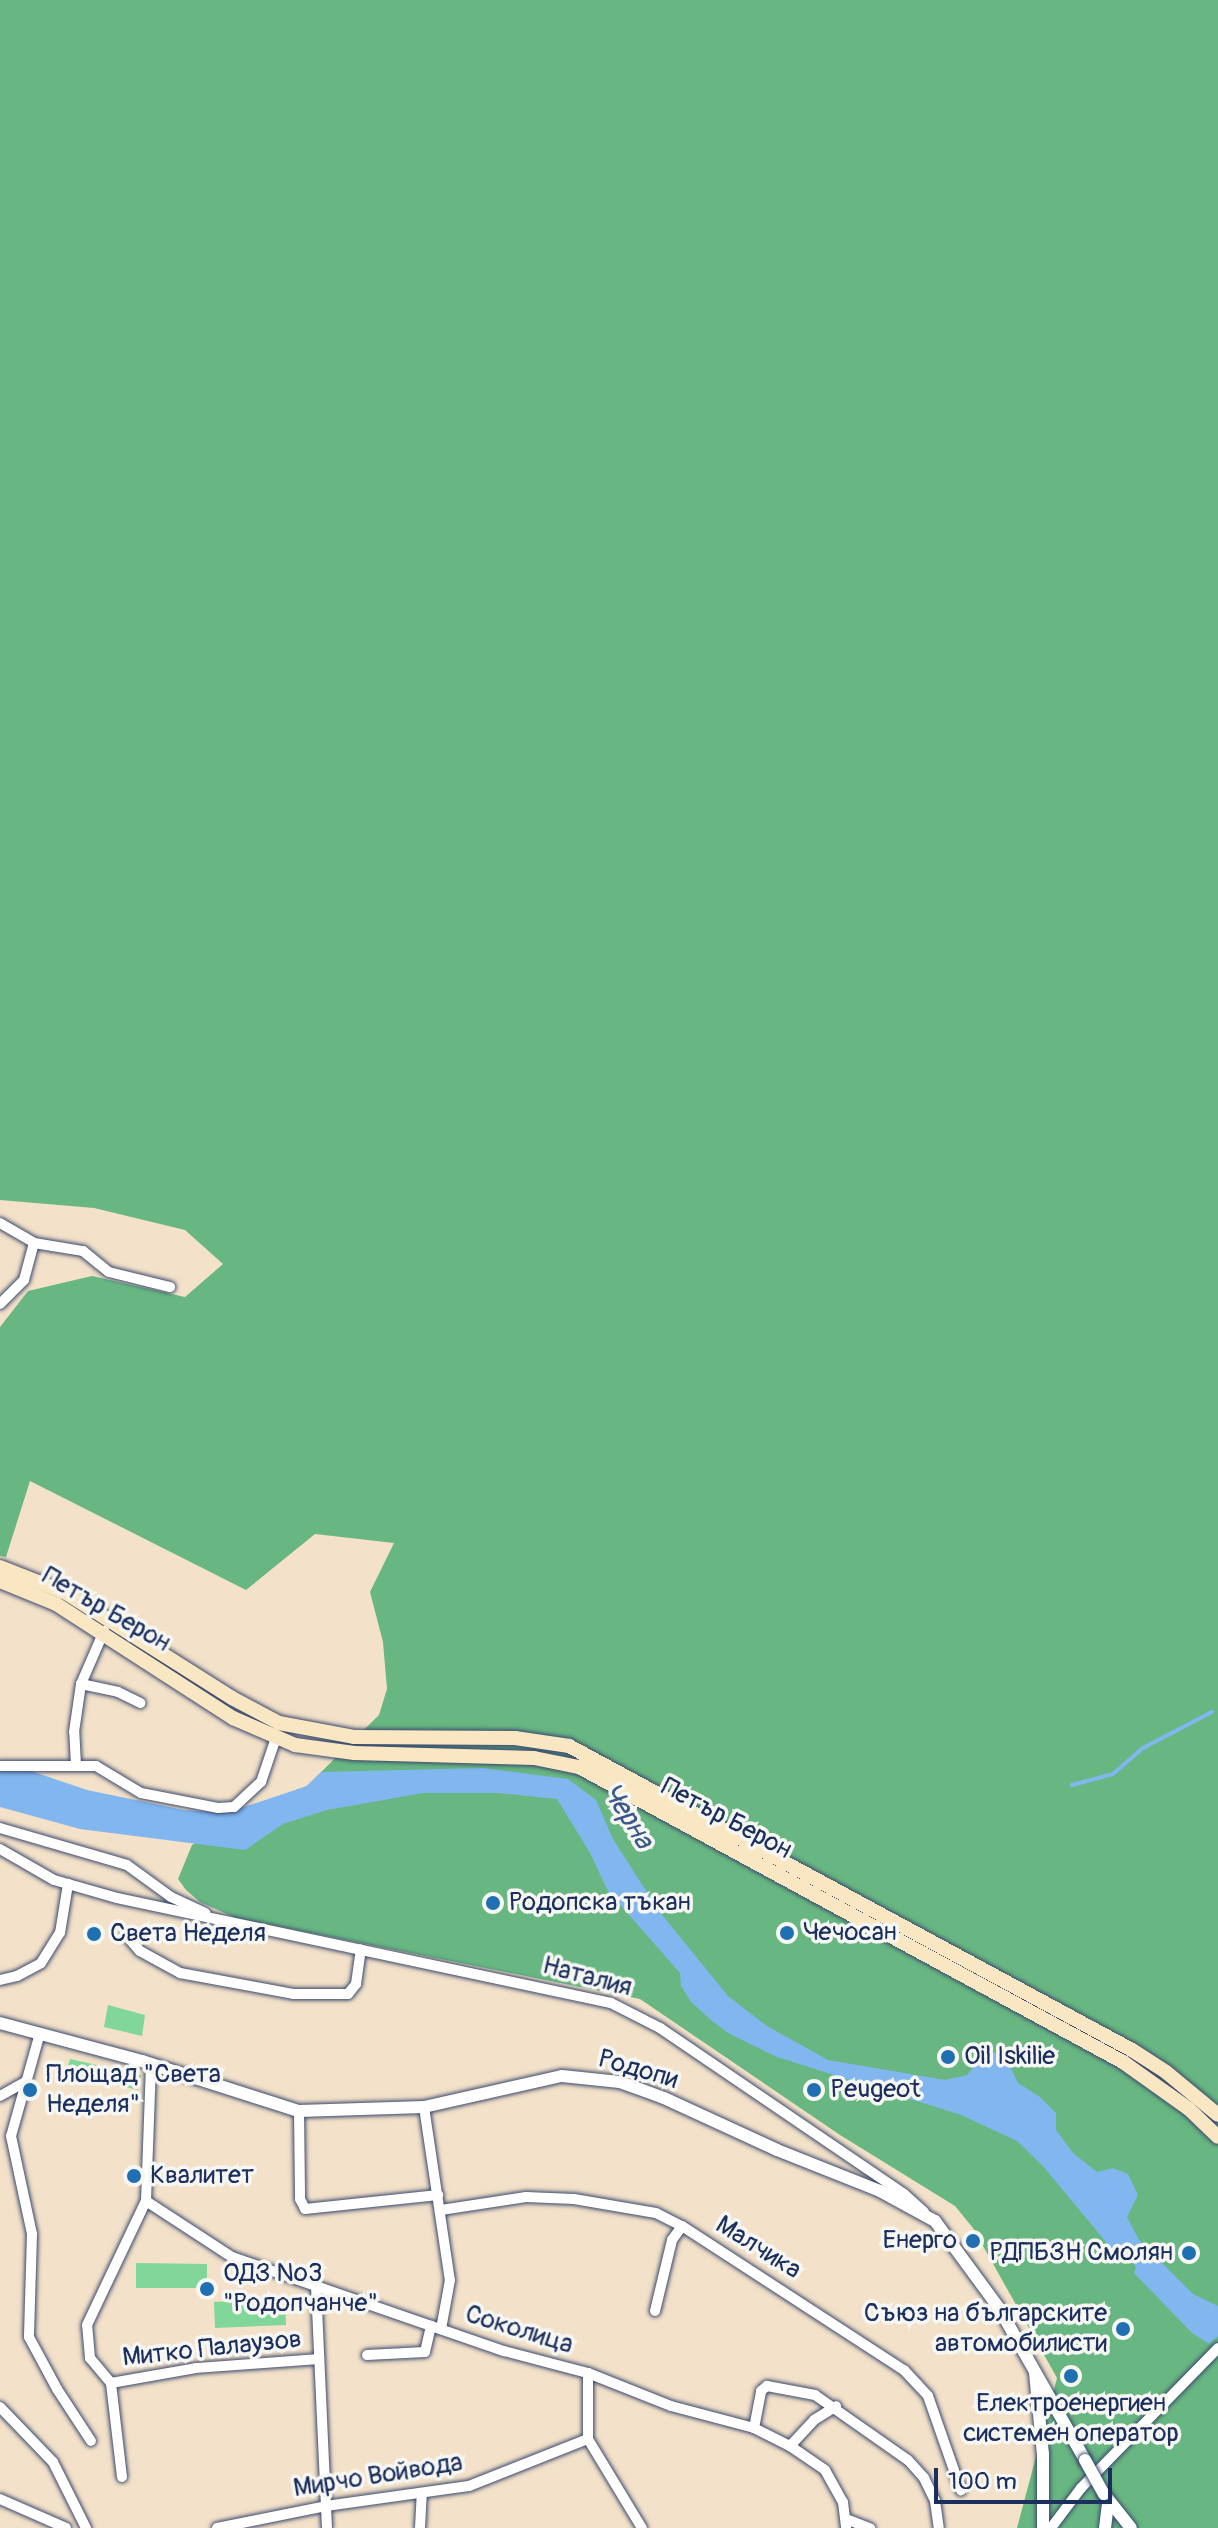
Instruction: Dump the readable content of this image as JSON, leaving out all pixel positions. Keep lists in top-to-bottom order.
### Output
{
  "streets": {
    "main road": ["Петър Берон"],
    "street": [
      "Наталия",
      "Родопи",
      "Малчика",
      "Соколица",
      "Митко Палаузов",
      "Мирчо Войвода"
    ]
  },
  "crossings": [
    ["Наталия", "Родопи"]
  ],
  "water": ["Черна"],
  "places": [
    "Родопска тъкан",
    "Чечосан",
    "Света Неделя",
    "Oil Iskilie",
    "Площад \"Света Неделя\"",
    "Peugeot",
    "Квалитет",
    "Енерго",
    "РДПБЗН Смолян",
    "ОДЗ №3 \"Родопчанче\"",
    "Съюз на българските автомобилисти",
    "Електроенергиен системен оператор"
  ],
  "scale_bar": "100 m"
}
